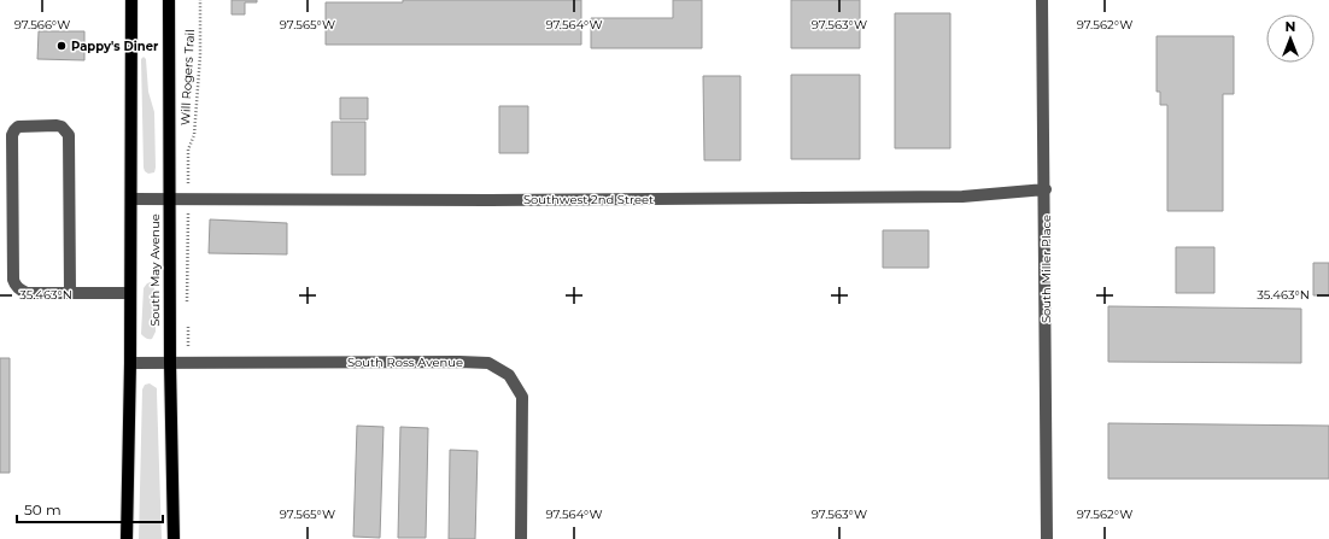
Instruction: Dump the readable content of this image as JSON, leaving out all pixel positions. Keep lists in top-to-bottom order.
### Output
{
  "streets": {
    "main road": ["South May Avenue"],
    "street": ["Southwest 2nd Street", "South Miller Place", "South Ross Avenue"],
    "path": ["Will Rogers Trail"]
  },
  "crossings": [
    ["Southwest 2nd Street", "South Miller Place"],
    ["Southwest 2nd Street", "South May Avenue"],
    ["South May Avenue", "South Ross Avenue"]
  ],
  "places": ["Pappy's Diner"],
  "scale_bar": "50 m",
  "north": "top",
  "coordinates": [
    "97.566°W",
    "97.565°W",
    "97.564°W",
    "97.563°W",
    "97.562°W",
    "35.463°N"
  ]
}
